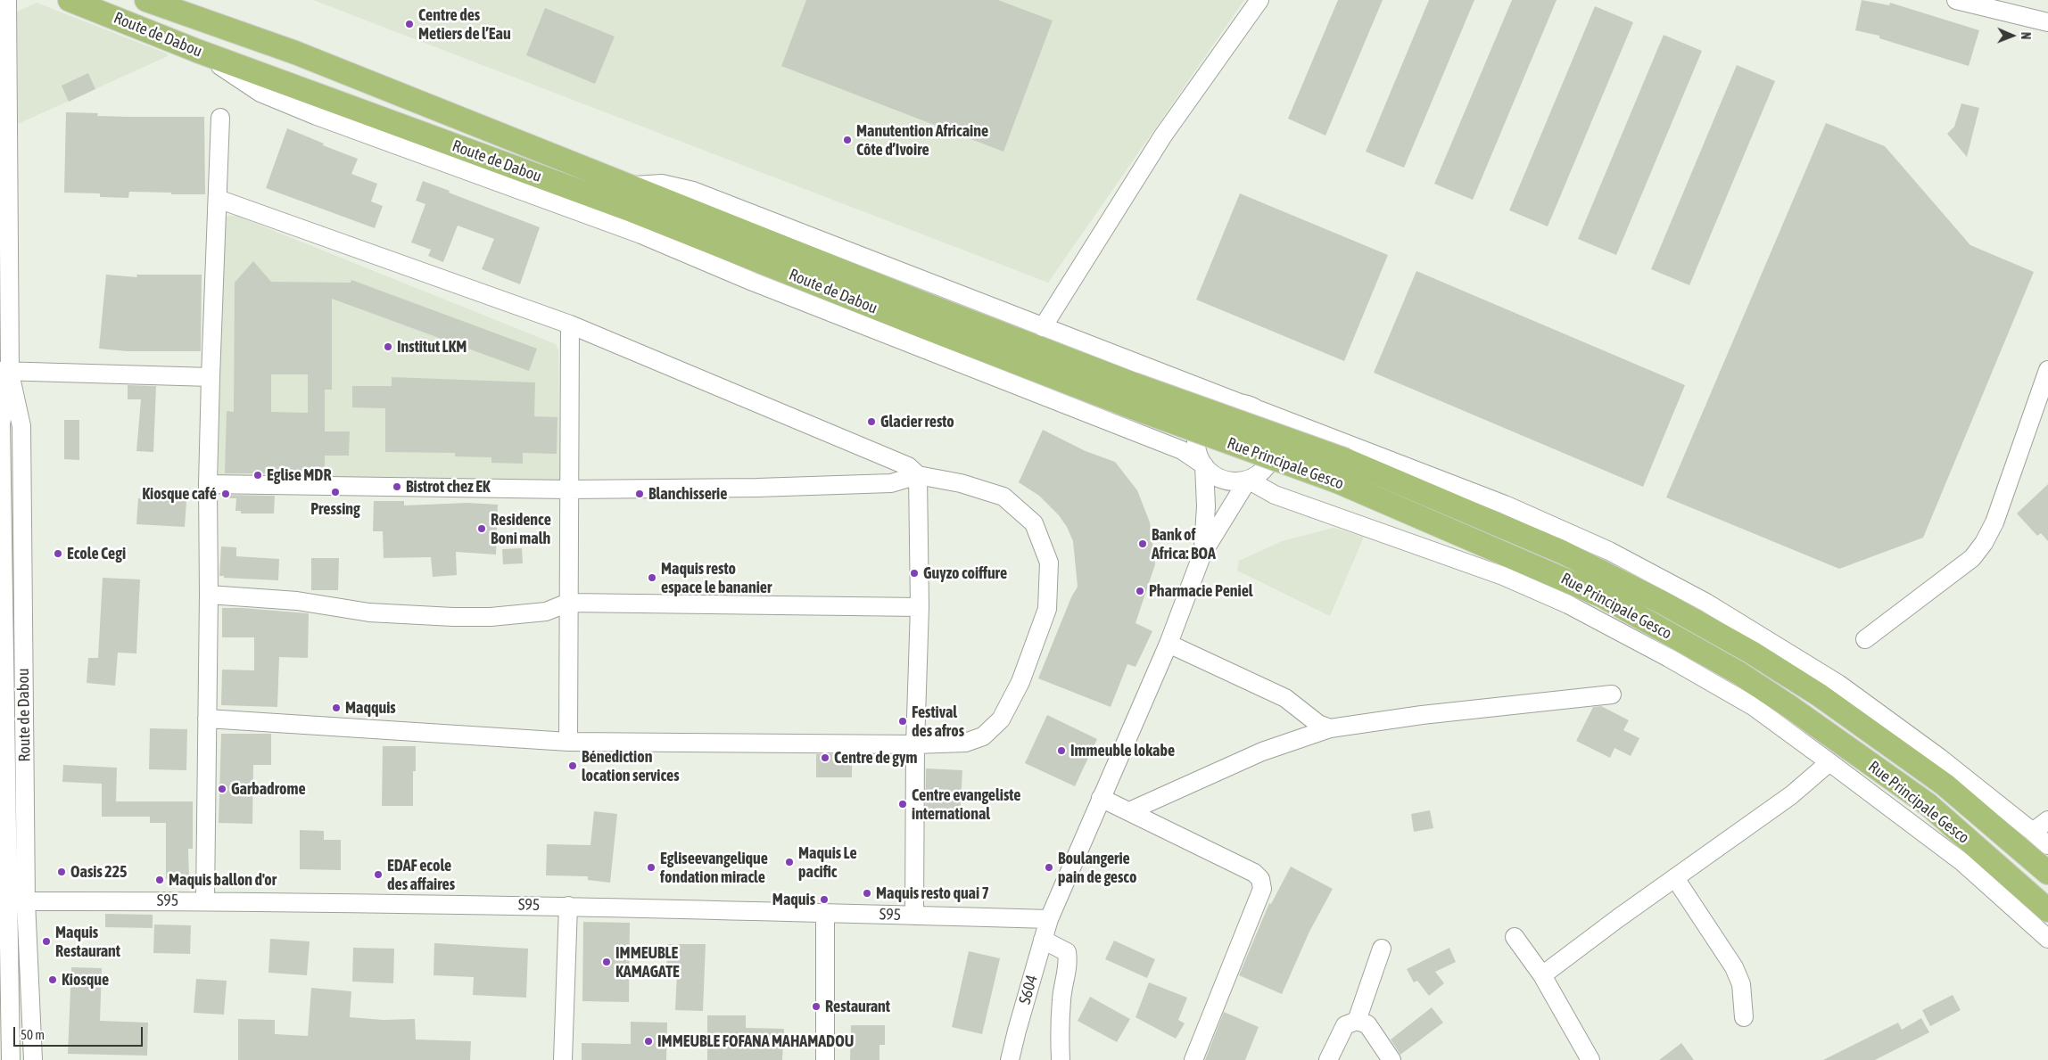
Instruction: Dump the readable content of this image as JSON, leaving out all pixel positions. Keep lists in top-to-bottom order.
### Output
{
  "streets": {
    "main road": ["Route de Dabou", "Rue Principale Gesco"],
    "street": ["S95", "S604"]
  },
  "crossings": [
    ["Route de Dabou", "S95"],
    ["S95", "S604"]
  ],
  "places": [
    "Centre des Metiers de l’Eau",
    "Manutention Africaine Côte d’Ivoire",
    "Institut LKM",
    "Glacier resto",
    "Eglise MDR",
    "Bistrot chez EK",
    "Pressing",
    "Kiosque café",
    "Blanchisserie",
    "Residence Boni malh",
    "Bank of Africa: BOA",
    "Ecole Cegi",
    "Guyzo coiffure",
    "Maquis resto espace le bananier",
    "Pharmacie Peniel",
    "Maqquis",
    "Festival des afros",
    "Immeuble lokabe",
    "Centre de gym",
    "Bénediction location services",
    "Garbadrome",
    "Centre evangeliste international",
    "Maquis Le pacific",
    "Egliseevangelique fondation miracle",
    "Boulangerie pain de gesco",
    "Oasis 225",
    "EDAF ecole des affaires",
    "Maquis ballon d'or",
    "Maquis resto quai 7",
    "Maquis",
    "Maquis Restaurant",
    "IMMEUBLE KAMAGATE",
    "Kiosque",
    "Restaurant",
    "IMMEUBLE FOFANA MAHAMADOU"
  ],
  "scale_bar": "50 m",
  "north": "right"
}
